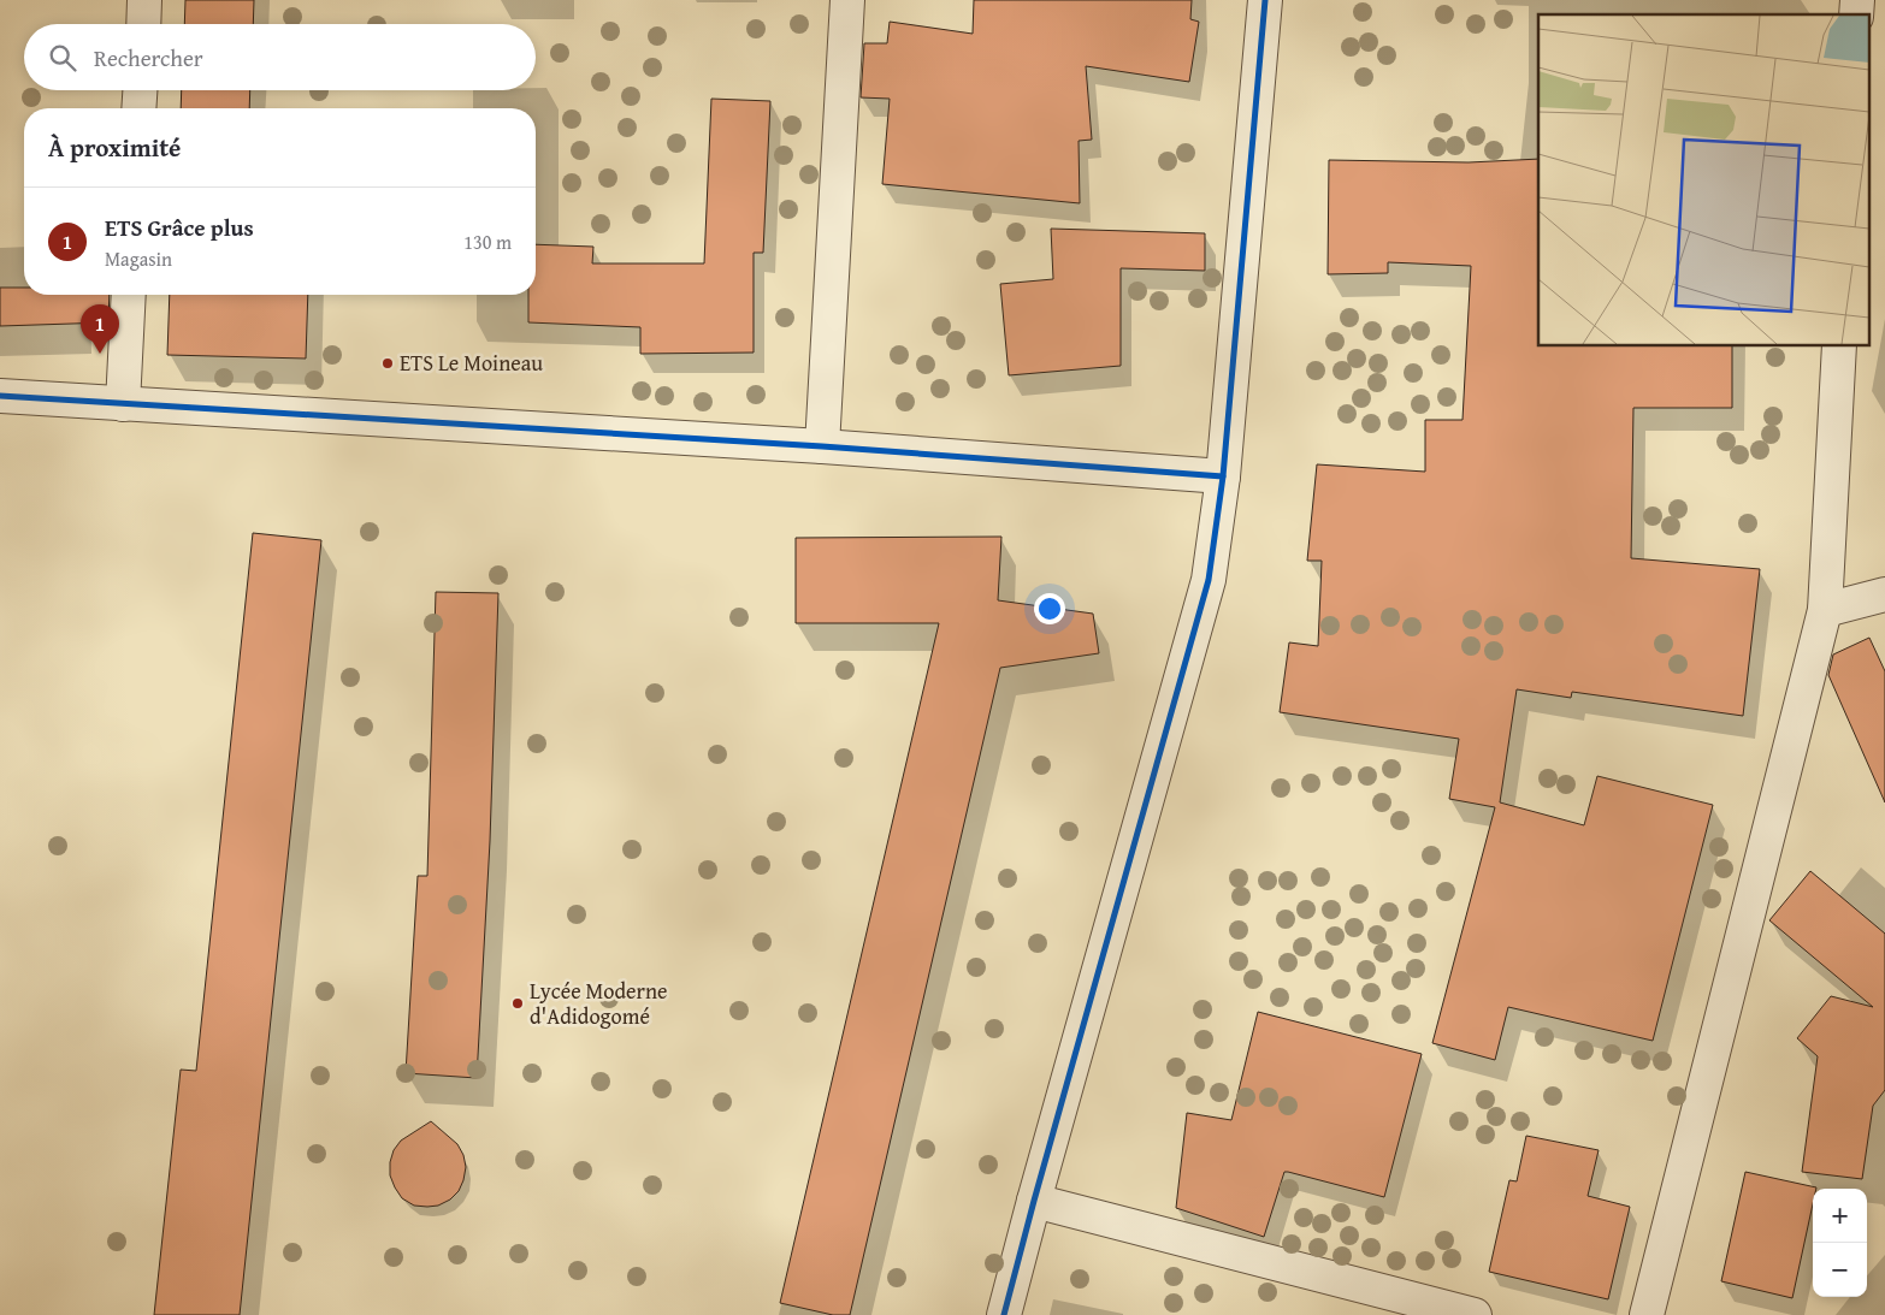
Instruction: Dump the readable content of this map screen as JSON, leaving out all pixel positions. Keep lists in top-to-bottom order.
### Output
{
  "places": ["ETS Le Moineau", "Lycée Moderne d'Adidogomé"],
  "page": {
    "search": "Rechercher",
    "heading": "À proximité",
    "list": [
      {
        "mark": "1",
        "name": "ETS Grâce plus",
        "note": "Magasin",
        "value": "130 m"
      }
    ],
    "pins": "1",
    "map_buttons": ["+", "−"]
  }
}
